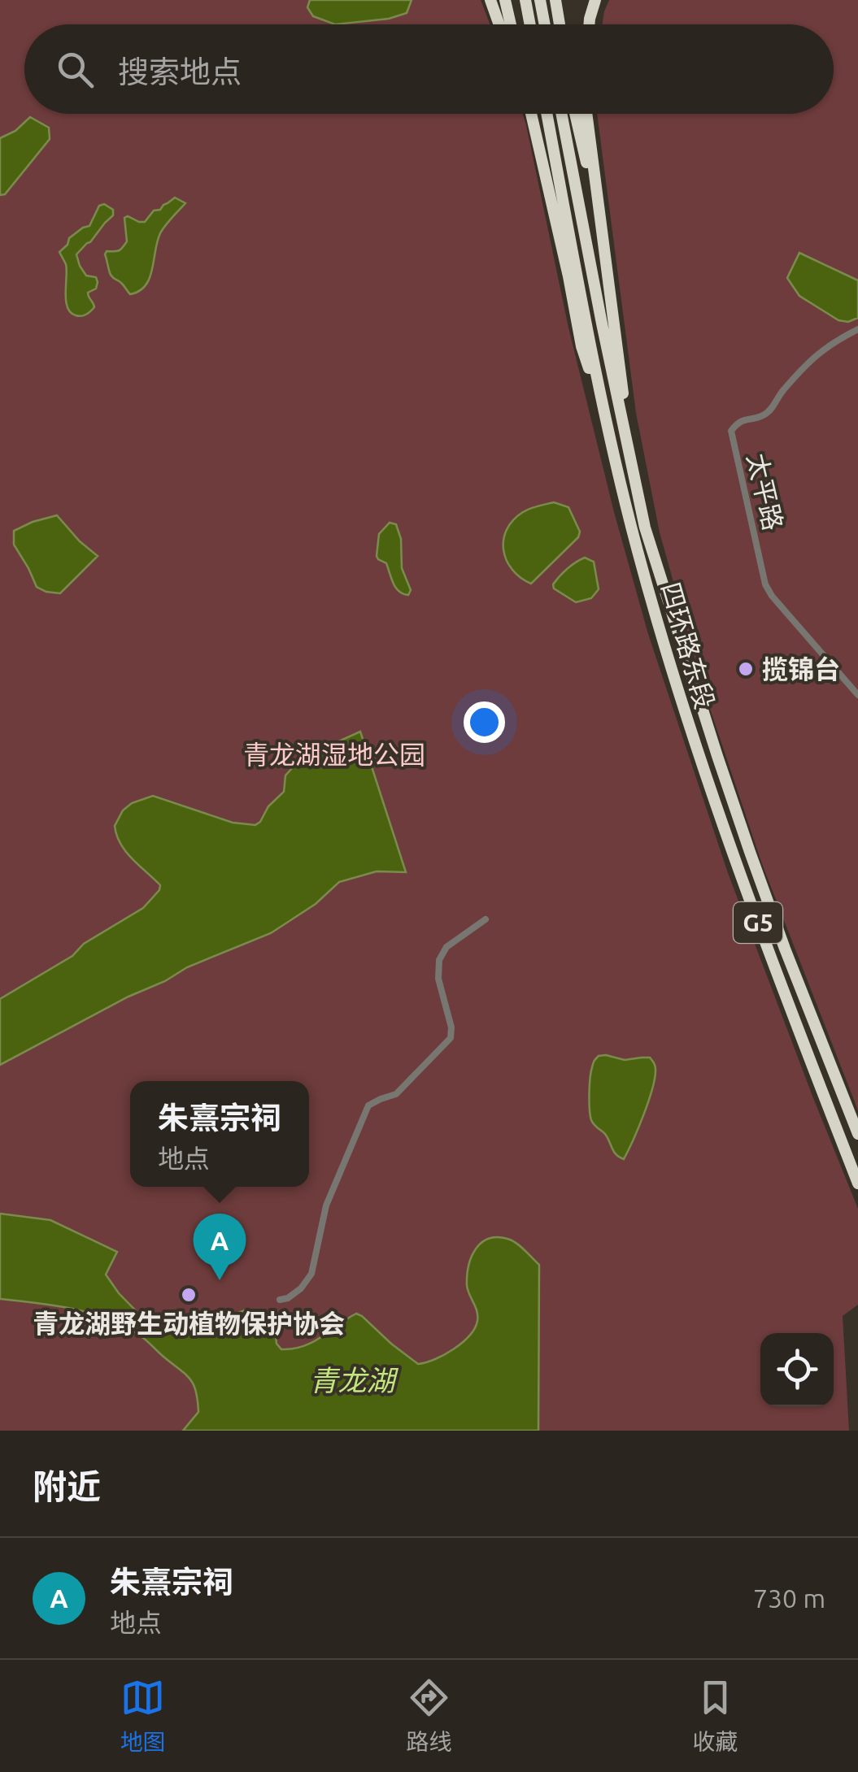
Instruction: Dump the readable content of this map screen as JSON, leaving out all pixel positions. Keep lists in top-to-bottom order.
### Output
{
  "streets": {
    "highway": ["四环路东段", "G5"],
    "street": ["太平路"]
  },
  "water": ["青龙湖"],
  "parks": ["青龙湖湿地公园"],
  "places": ["揽锦台", "青龙湖野生动植物保护协会"],
  "page": {
    "search": "搜索地点",
    "popup": ["朱熹宗祠", "地点"],
    "pins": "A",
    "heading": "附近",
    "list": [
      {
        "mark": "A",
        "name": "朱熹宗祠",
        "note": "地点",
        "value": "730 m"
      }
    ],
    "nav": ["地图", "路线", "收藏"]
  }
}
